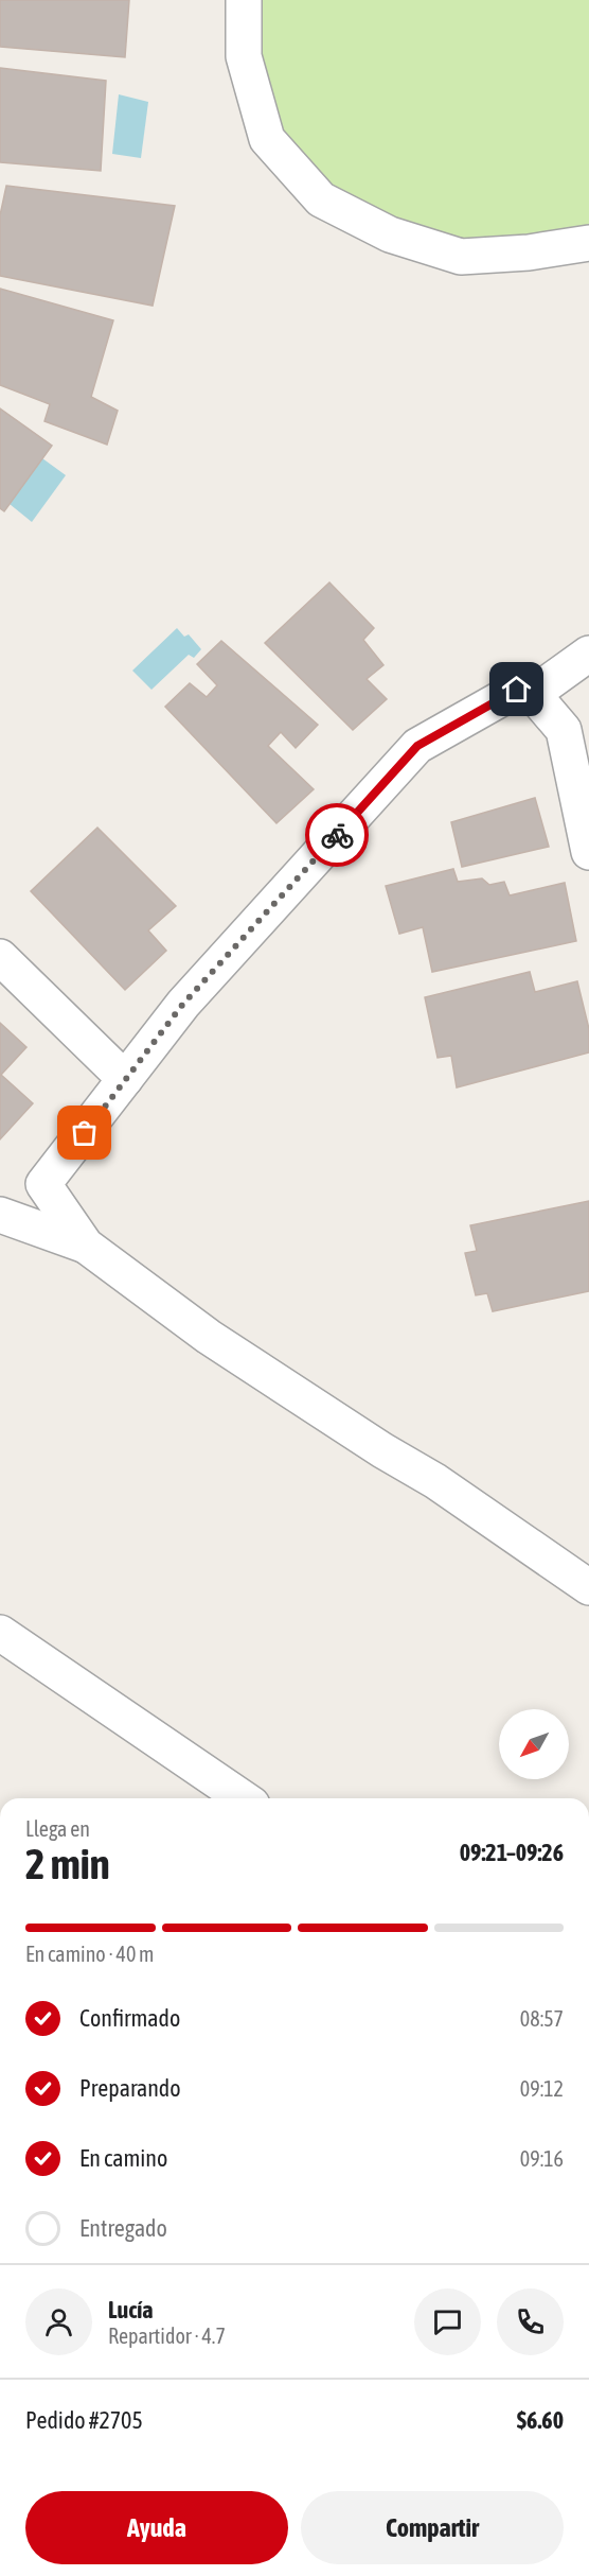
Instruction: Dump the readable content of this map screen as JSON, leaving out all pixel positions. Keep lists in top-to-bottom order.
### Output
{
  "north": "bottom left",
  "page": {
    "heading": ["2 min", "Llega en", "09:21–09:26"],
    "panel": [
      "Lucía",
      "Repartidor · 4.7",
      "Pedido #2705",
      "$6.60"
    ],
    "bar": "En camino · 40 m",
    "list": [
      ["Confirmado", "08:57"],
      ["Preparando", "09:12"],
      ["En camino", "09:16"],
      "Entregado"
    ],
    "buttons": ["Ayuda", "Compartir"]
  }
}
